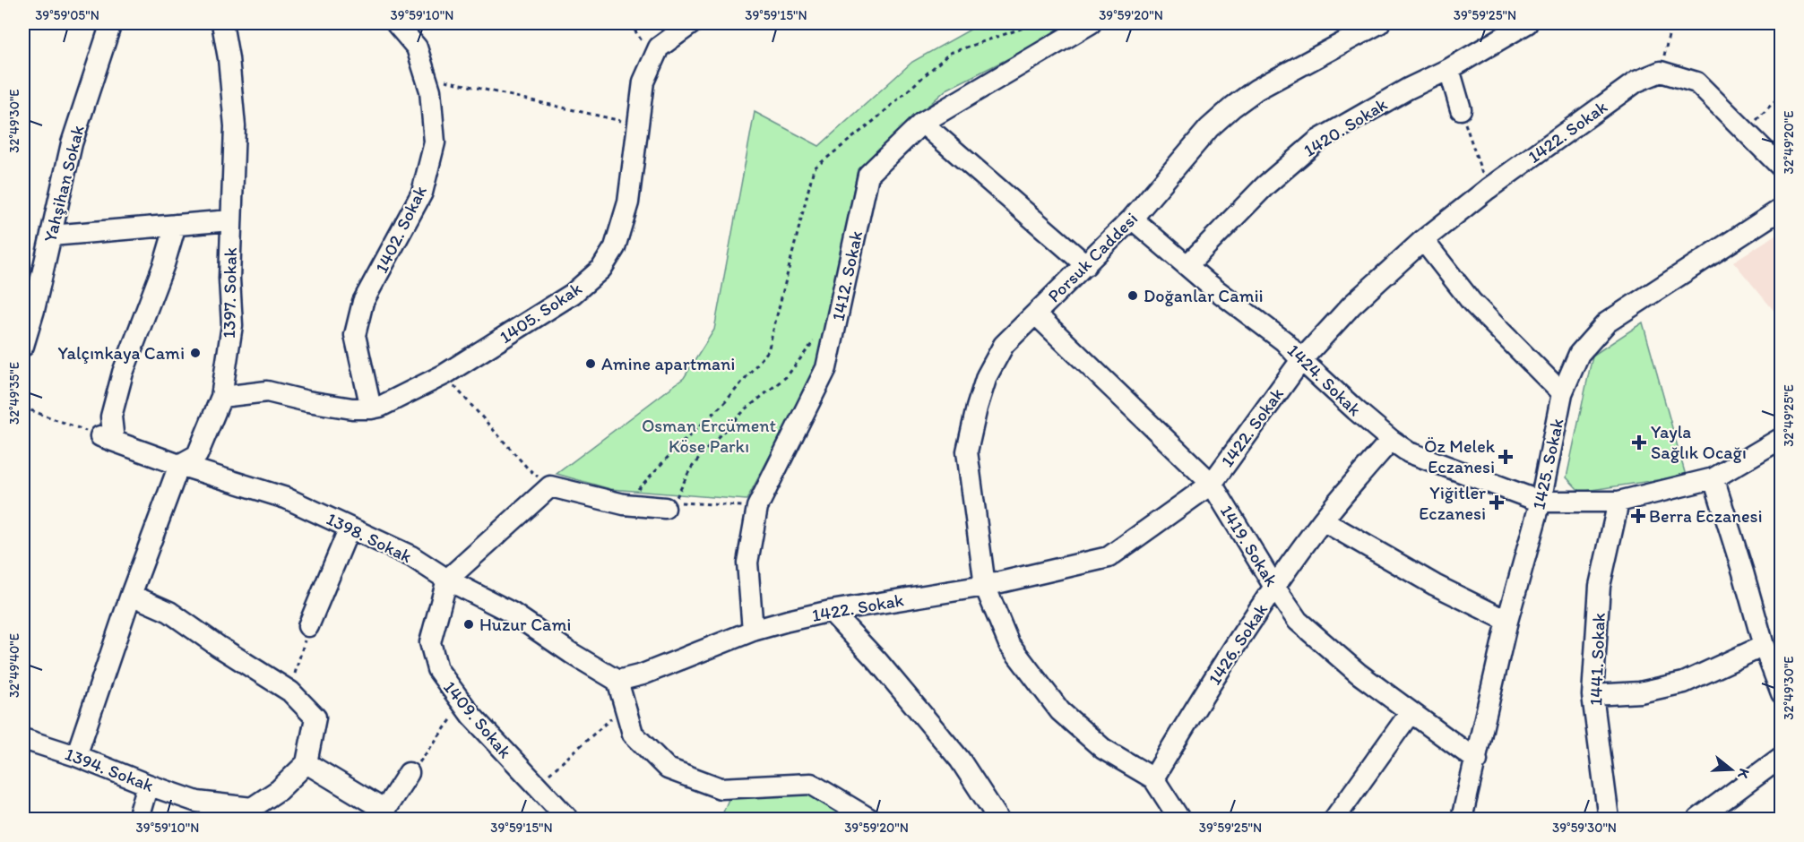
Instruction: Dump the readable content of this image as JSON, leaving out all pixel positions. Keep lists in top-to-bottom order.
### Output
{
  "streets": {
    "street": [
      "1420. Sokak",
      "1422. Sokak",
      "Yahşihan Sokak",
      "1402. Sokak",
      "Porsuk Caddesi",
      "1412. Sokak",
      "1397. Sokak",
      "1405. Sokak",
      "1424. Sokak",
      "1425. Sokak",
      "1398. Sokak",
      "1419. Sokak",
      "1426. Sokak",
      "1441. Sokak",
      "1409. Sokak",
      "1394. Sokak"
    ]
  },
  "crossings": [
    ["1420. Sokak", "1424. Sokak"],
    ["1422. Sokak", "Porsuk Caddesi"],
    ["1422. Sokak", "1412. Sokak"],
    ["1422. Sokak", "1424. Sokak"],
    ["1422. Sokak", "1398. Sokak"],
    ["1422. Sokak", "1419. Sokak"],
    ["1402. Sokak", "1405. Sokak"],
    ["Porsuk Caddesi", "1424. Sokak"],
    ["Porsuk Caddesi", "1419. Sokak"],
    ["Porsuk Caddesi", "1426. Sokak"],
    ["1397. Sokak", "1405. Sokak"],
    ["1397. Sokak", "1398. Sokak"],
    ["1424. Sokak", "1425. Sokak"],
    ["1424. Sokak", "1426. Sokak"],
    ["1425. Sokak", "1419. Sokak"],
    ["1398. Sokak", "1409. Sokak"],
    ["1419. Sokak", "1426. Sokak"]
  ],
  "parks": ["Osman Ercüment Köse Parkı"],
  "places": {
    "other": [
      "Doğanlar Camii",
      "Yalçınkaya Cami",
      "Amine apartmani",
      "Huzur Cami"
    ],
    "health": [
      "Yayla Sağlık Ocağı",
      "Öz Melek Eczanesi",
      "Yiğitler Eczanesi",
      "Berra Eczanesi"
    ]
  },
  "north": "right",
  "coordinates": [
    "39°59'05\"N",
    "39°59'10\"N",
    "39°59'15\"N",
    "39°59'20\"N",
    "39°59'25\"N",
    "32°49'30\"E",
    "32°49'20\"E",
    "32°49'35\"E",
    "32°49'25\"E",
    "32°49'40\"E",
    "39°59'30\"N"
  ]
}
